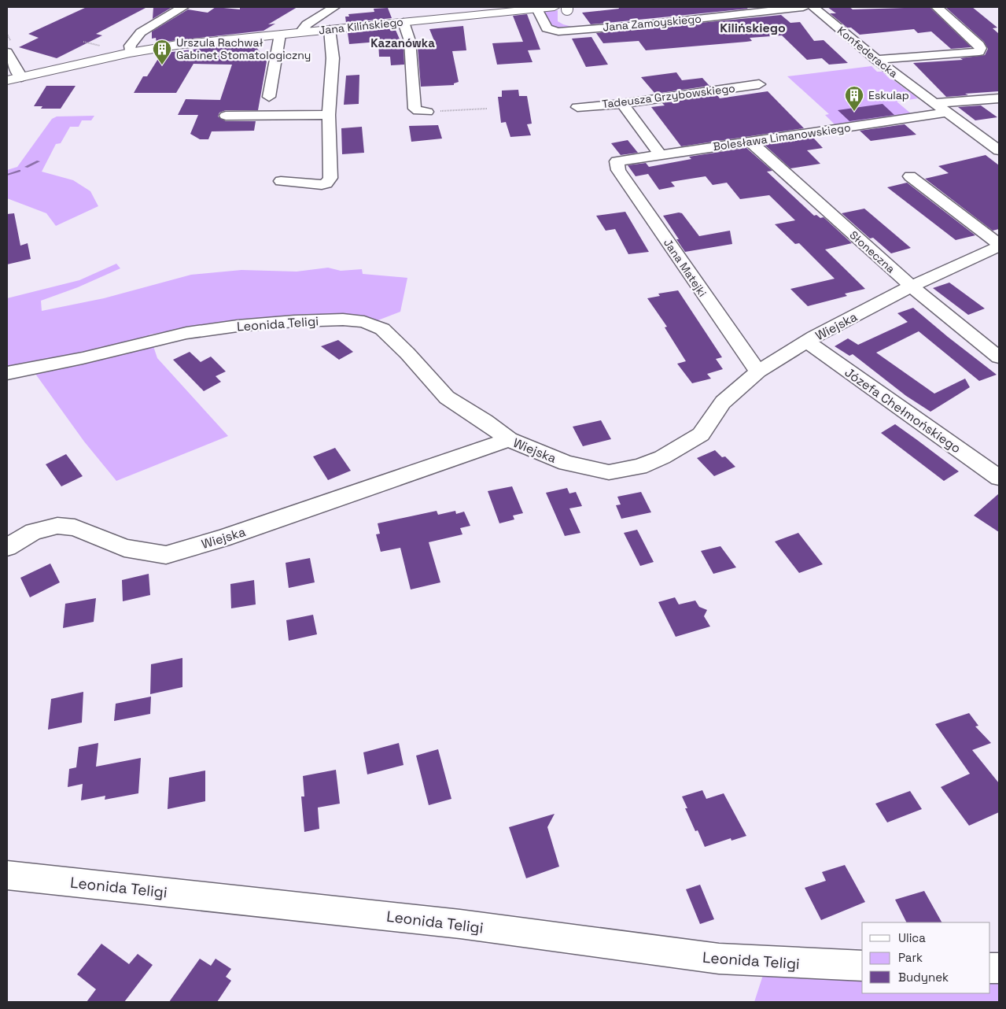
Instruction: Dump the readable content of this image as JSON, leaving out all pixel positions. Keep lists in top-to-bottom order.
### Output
{
  "streets": {
    "street": [
      "Jana Zamoyskiego",
      "Jana Kilińskiego",
      "Konfederacka",
      "Tadeusza Grzybowskiego",
      "Bolesława Limanowskiego",
      "Słoneczna",
      "Jana Matejki",
      "Leonida Teligi",
      "Wiejska",
      "Józefa Chełmońskiego"
    ]
  },
  "crossings": [
    ["Jana Zamoyskiego", "Jana Kilińskiego"],
    ["Konfederacka", "Bolesława Limanowskiego"],
    ["Bolesława Limanowskiego", "Słoneczna"],
    ["Bolesława Limanowskiego", "Jana Matejki"],
    ["Słoneczna", "Wiejska"],
    ["Jana Matejki", "Wiejska"],
    ["Leonida Teligi", "Wiejska"],
    ["Wiejska", "Józefa Chełmońskiego"]
  ],
  "districts": ["Kilińskiego", "Kazanówka"],
  "places": {
    "building": ["Urszula Rachwał Gabinet Stomatologiczny", "Eskulap"]
  },
  "legend": ["Ulica", "Park", "Budynek"]
}
